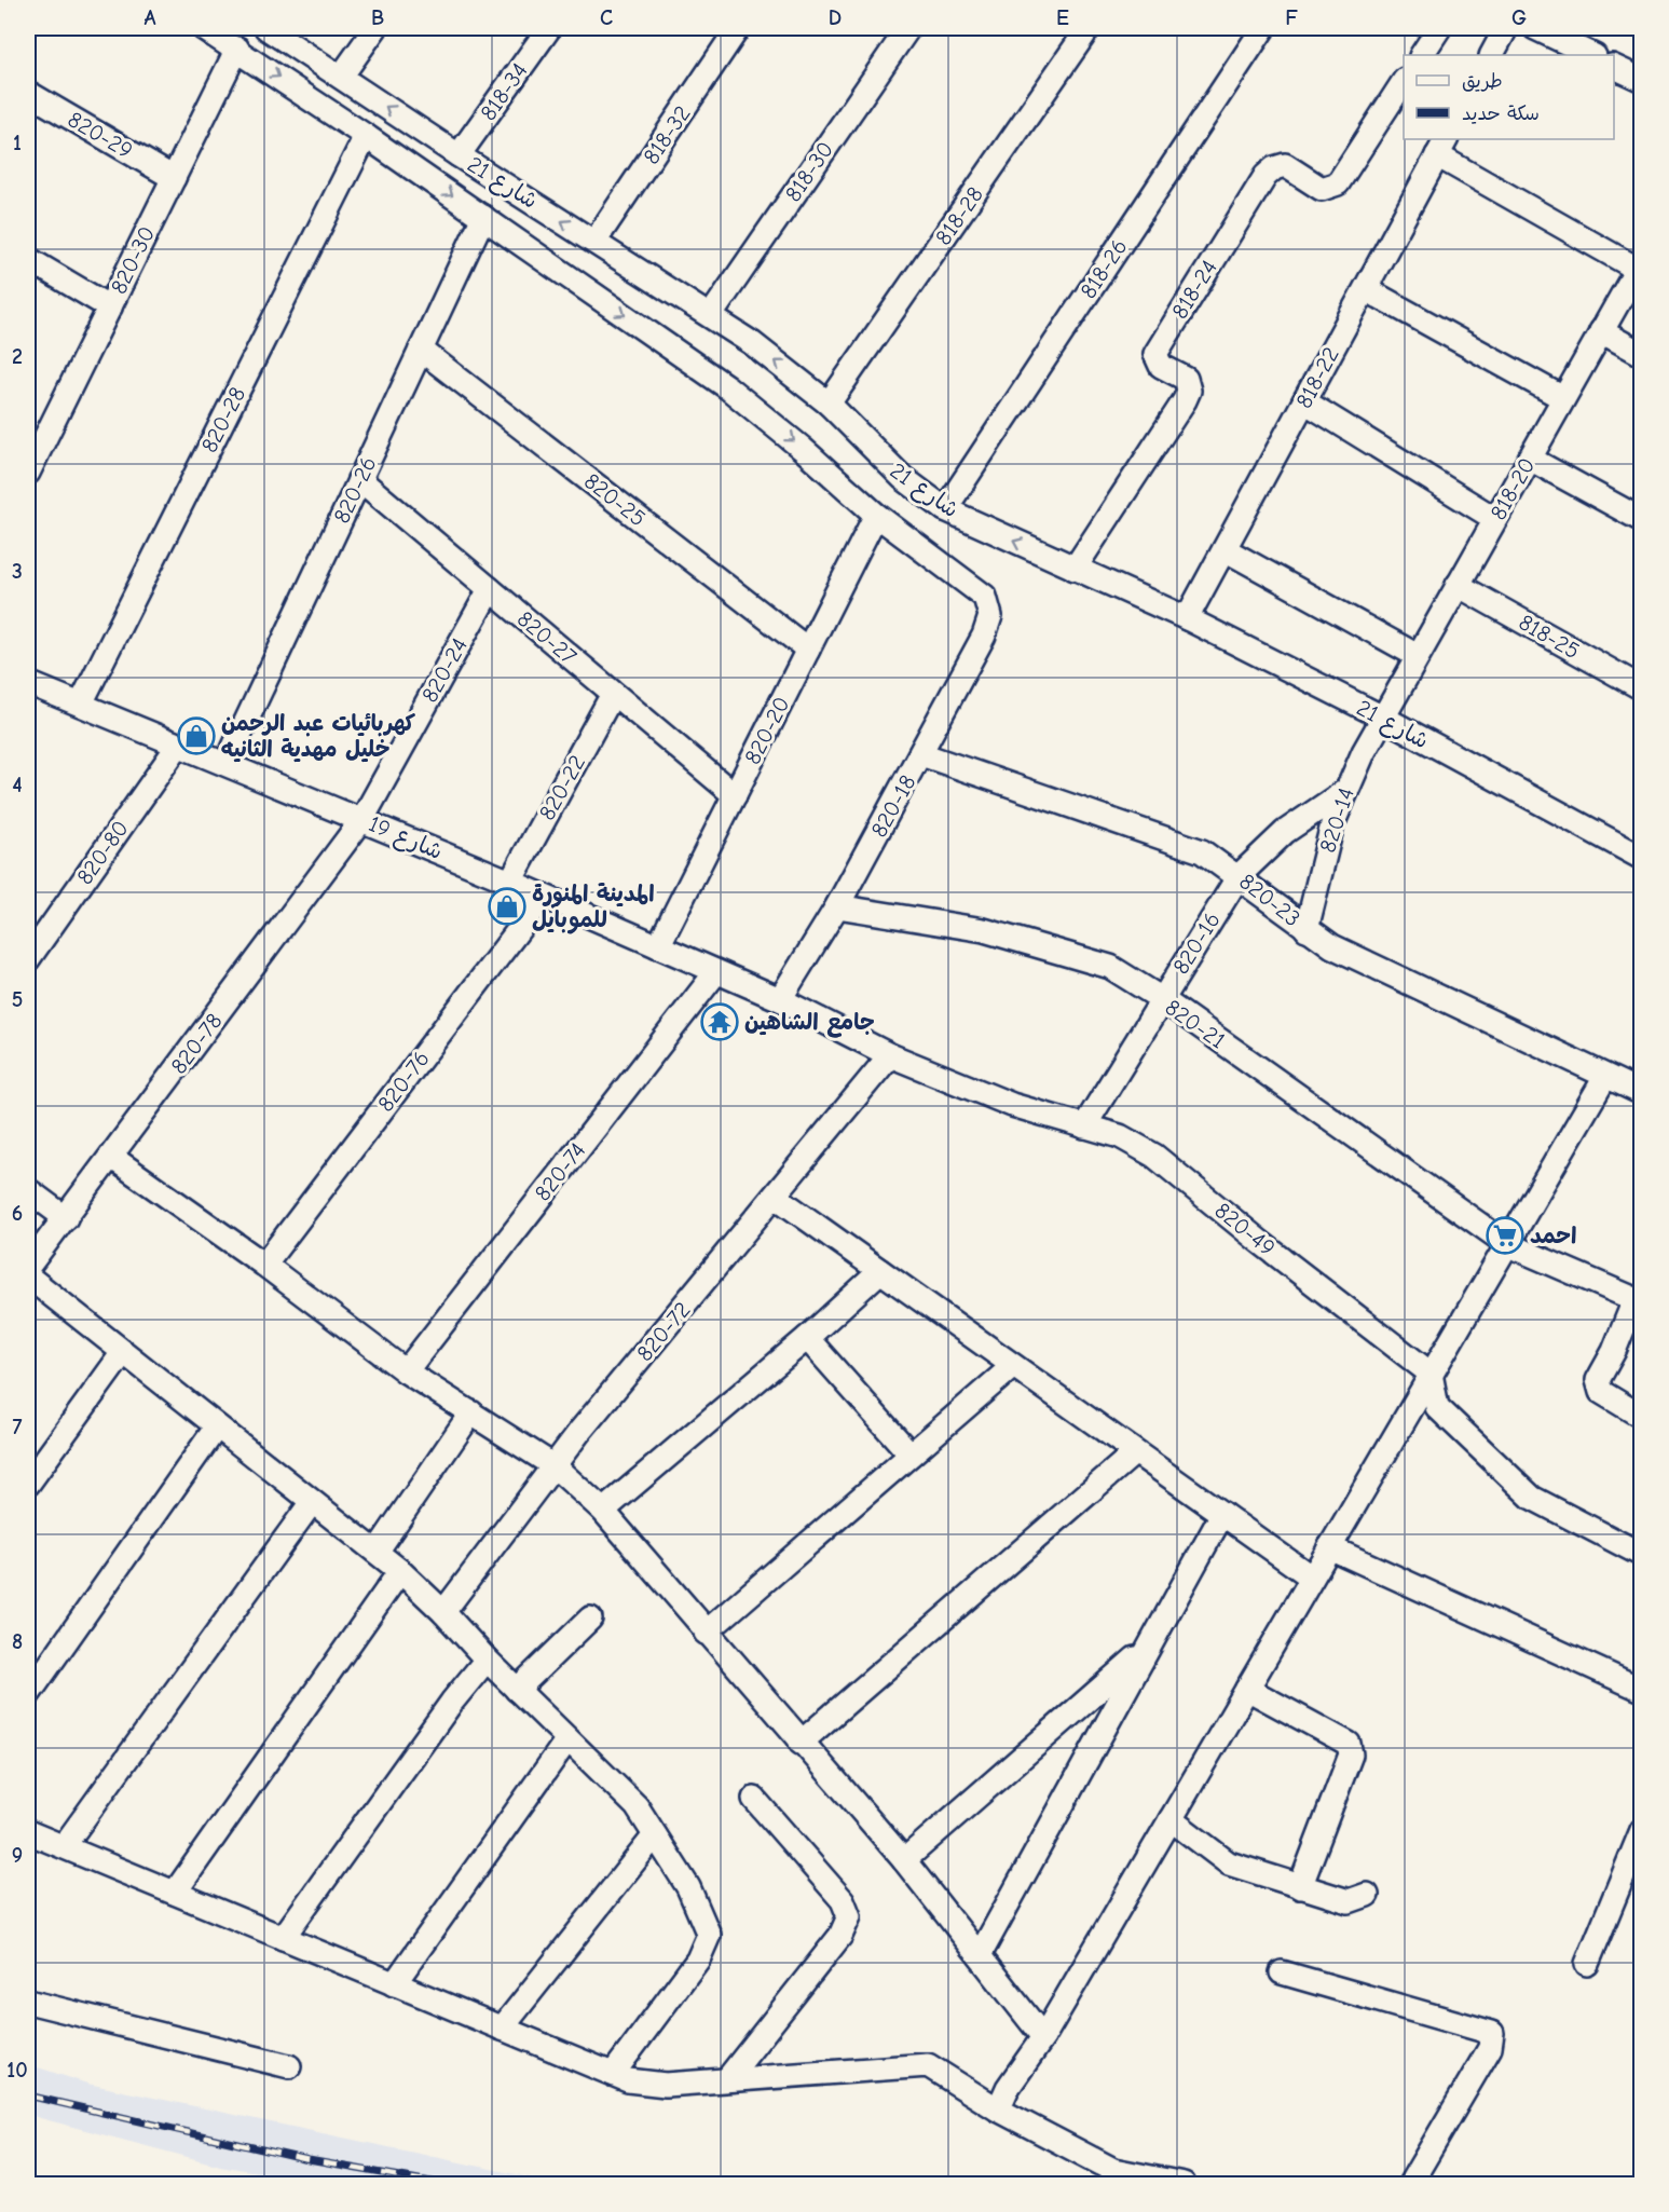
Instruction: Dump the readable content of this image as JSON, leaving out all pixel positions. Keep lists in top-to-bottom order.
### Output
{
  "streets": {
    "street": [
      "818-34",
      "820-29",
      "818-32",
      "818-30",
      "شارع 21",
      "818-28",
      "820-30",
      "818-26",
      "818-24",
      "818-22",
      "820-28",
      "818-20",
      "820-26",
      "820-25",
      "818-25",
      "820-27",
      "820-24",
      "820-20",
      "820-22",
      "820-18",
      "820-14",
      "شارع 19",
      "820-80",
      "820-23",
      "820-16",
      "820-21",
      "820-78",
      "820-76",
      "820-74",
      "820-49",
      "820-72"
    ]
  },
  "crossings": [
    ["818-34", "شارع 21"],
    ["820-29", "820-30"],
    ["818-32", "شارع 21"],
    ["818-30", "شارع 21"],
    ["شارع 21", "818-28"],
    ["شارع 21", "820-30"],
    ["شارع 21", "818-26"],
    ["شارع 21", "818-24"],
    ["شارع 21", "818-22"],
    ["شارع 21", "820-28"],
    ["شارع 21", "818-20"],
    ["شارع 21", "820-26"],
    ["شارع 21", "820-20"],
    ["شارع 21", "820-18"],
    ["شارع 21", "820-14"],
    ["820-28", "شارع 19"],
    ["818-20", "818-25"],
    ["818-20", "820-14"],
    ["820-26", "820-25"],
    ["820-26", "820-27"],
    ["820-26", "شارع 19"],
    ["820-25", "820-20"],
    ["820-27", "820-24"],
    ["820-27", "820-20"],
    ["820-27", "820-22"],
    ["820-24", "شارع 19"],
    ["820-24", "820-78"],
    ["820-20", "شارع 19"],
    ["820-22", "شارع 19"],
    ["820-18", "شارع 19"],
    ["820-18", "820-23"],
    ["820-18", "820-21"],
    ["820-18", "820-49"],
    ["820-14", "820-23"],
    ["820-14", "820-16"],
    ["شارع 19", "820-80"],
    ["شارع 19", "820-78"],
    ["شارع 19", "820-76"],
    ["شارع 19", "820-74"],
    ["شارع 19", "820-49"],
    ["820-23", "820-16"],
    ["820-16", "820-21"],
    ["820-16", "820-49"],
    ["820-49", "820-72"]
  ],
  "places": {
    "shop": ["كهربائيات عبد الرحمن خليل مهدية الثانيه", "المدينة المنورة للموبايل"],
    "temple": ["جامع الشاهين"],
    "supermarket": ["احمد"]
  },
  "legend": ["طريق", "سكة حديد"],
  "grid": {
    "columns": [
      "A",
      "B",
      "C",
      "D",
      "E",
      "F",
      "G"
    ],
    "rows": [
      "1",
      "2",
      "3",
      "4",
      "5",
      "6",
      "7",
      "8",
      "9",
      "10"
    ]
  }
}
